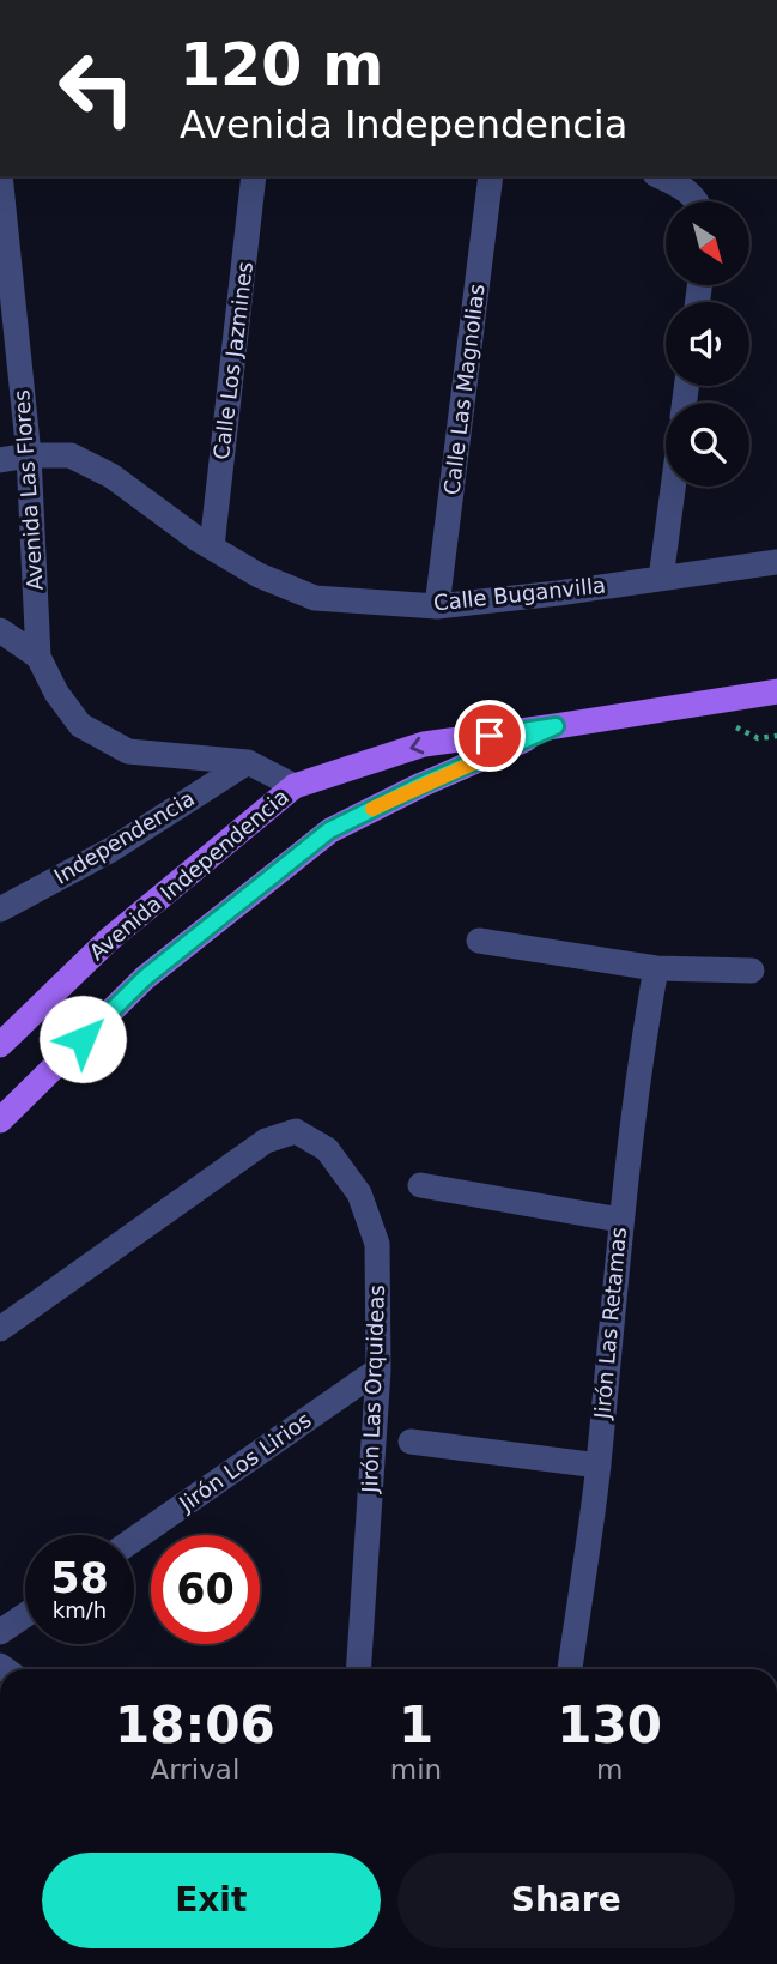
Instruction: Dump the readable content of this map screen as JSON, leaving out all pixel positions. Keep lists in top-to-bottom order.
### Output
{
  "streets": {
    "main road": ["Avenida Independencia"],
    "street": [
      "Calle Los Jazmines",
      "Calle Las Magnolias",
      "Avenida Las Flores",
      "Calle Buganvilla",
      "Independencia",
      "Jirón Las Retamas",
      "Jirón Las Orquideas",
      "Jirón Los Lirios"
    ]
  },
  "crossings": [
    ["Calle Los Jazmines", "Calle Buganvilla"],
    ["Calle Las Magnolias", "Calle Buganvilla"],
    ["Avenida Las Flores", "Calle Buganvilla"],
    ["Jirón Las Orquideas", "Jirón Los Lirios"]
  ],
  "north": "bottom right",
  "page": {
    "turn": ["120 m", "Avenida Independencia"],
    "speed": "58 km/h",
    "limit": "60",
    "eta": [
      "18:06",
      "Arrival",
      "1",
      "min",
      "130",
      "m"
    ],
    "buttons": ["Exit", "Share"]
  }
}
